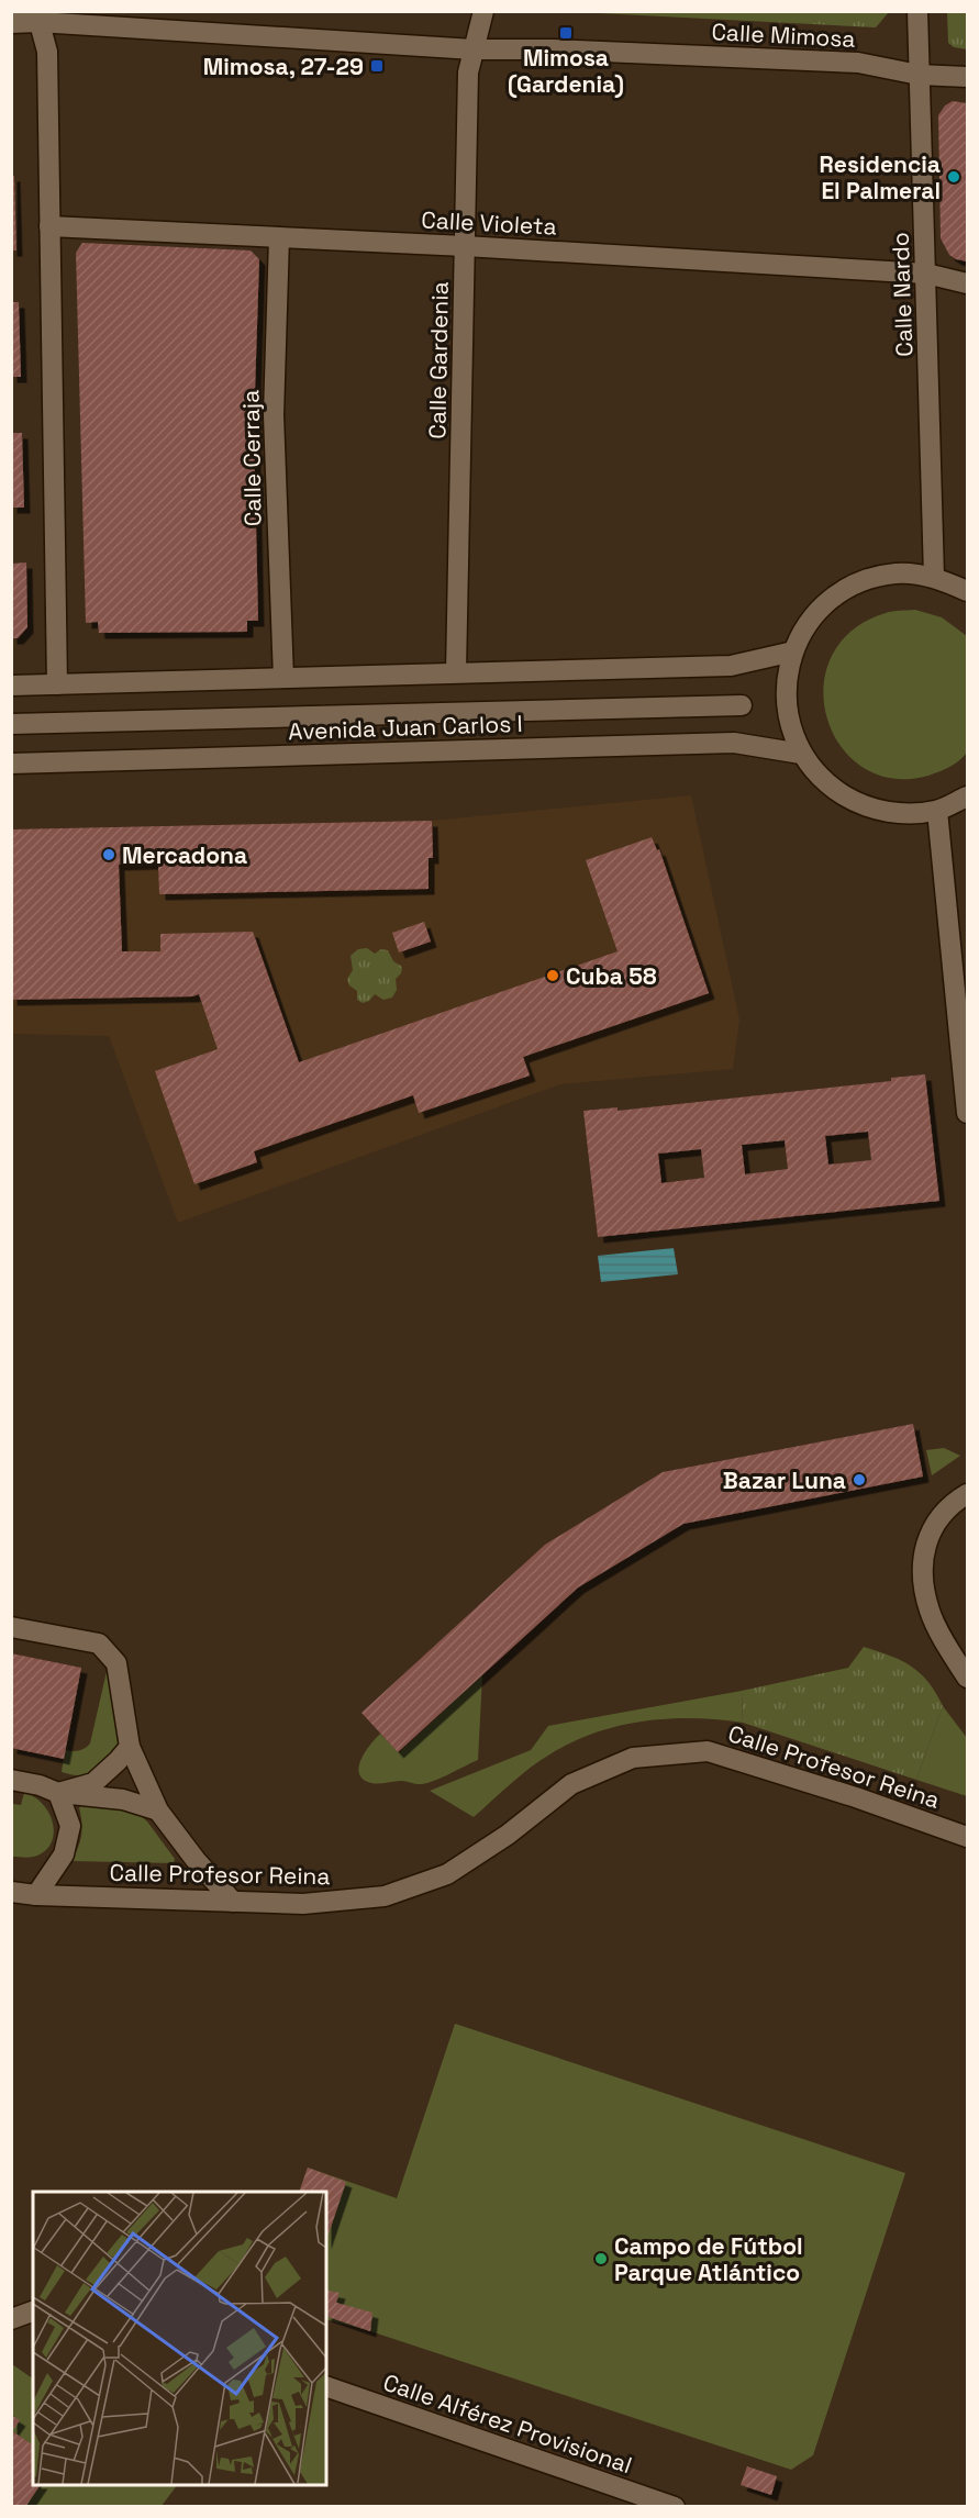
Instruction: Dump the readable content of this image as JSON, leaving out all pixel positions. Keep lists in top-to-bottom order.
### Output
{
  "streets": {
    "street": [
      "Calle Mimosa",
      "Calle Violeta",
      "Calle Nardo",
      "Calle Gardenia",
      "Calle Cerraja",
      "Avenida Juan Carlos I",
      "Calle Profesor Reina",
      "Calle Alférez Provisional"
    ]
  },
  "crossings": [
    ["Calle Mimosa", "Calle Nardo"],
    ["Calle Mimosa", "Calle Gardenia"],
    ["Calle Violeta", "Calle Nardo"],
    ["Calle Violeta", "Calle Gardenia"],
    ["Calle Violeta", "Calle Cerraja"]
  ],
  "places": {
    "transit": ["Mimosa (Gardenia)", "Mimosa, 27-29"],
    "other": [
      "Residencia El Palmeral",
      "Mercadona",
      "Cuba 58",
      "Bazar Luna",
      "Campo de Fútbol Parque Atlántico"
    ]
  }
}
